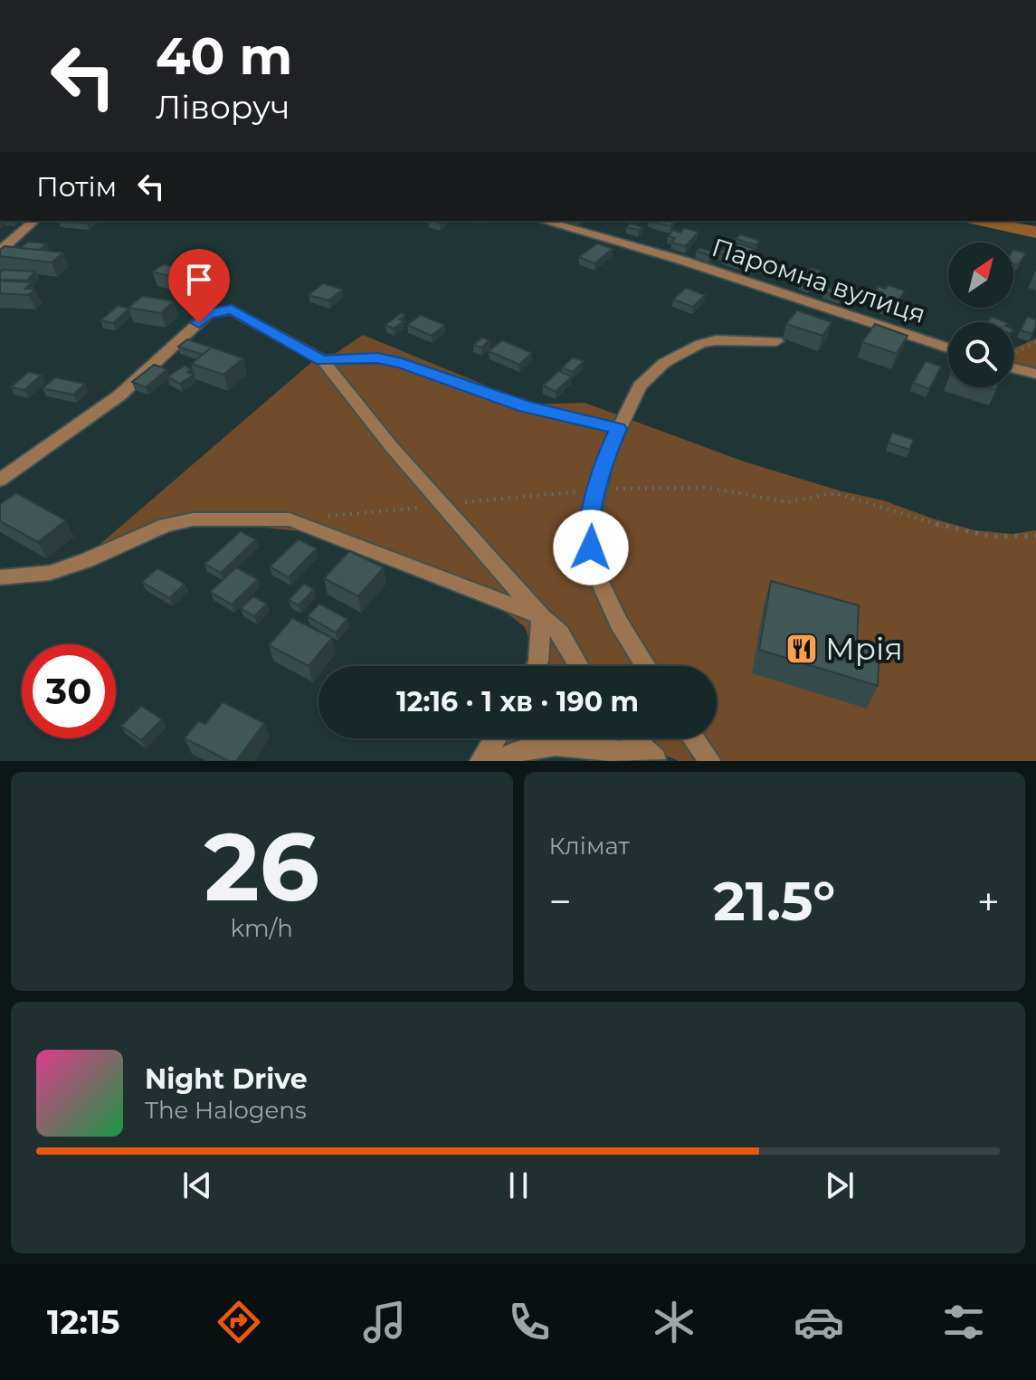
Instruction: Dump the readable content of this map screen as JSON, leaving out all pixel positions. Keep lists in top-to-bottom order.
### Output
{
  "streets": {
    "street": ["Паромна вулиця"]
  },
  "places": {
    "restaurant": ["Мрія"]
  },
  "north": "top right",
  "page": {
    "turn": ["40 m", "Ліворуч"],
    "then": "Потім",
    "limit": "30",
    "trip": "12:16 · 1 хв · 190 m",
    "tile": [
      ["26", "km/h"],
      "Клімат"
    ],
    "heat": ["−", "21.5°", "+"],
    "song": ["Night Drive", "The Halogens"],
    "tabs": "12:15"
  }
}
